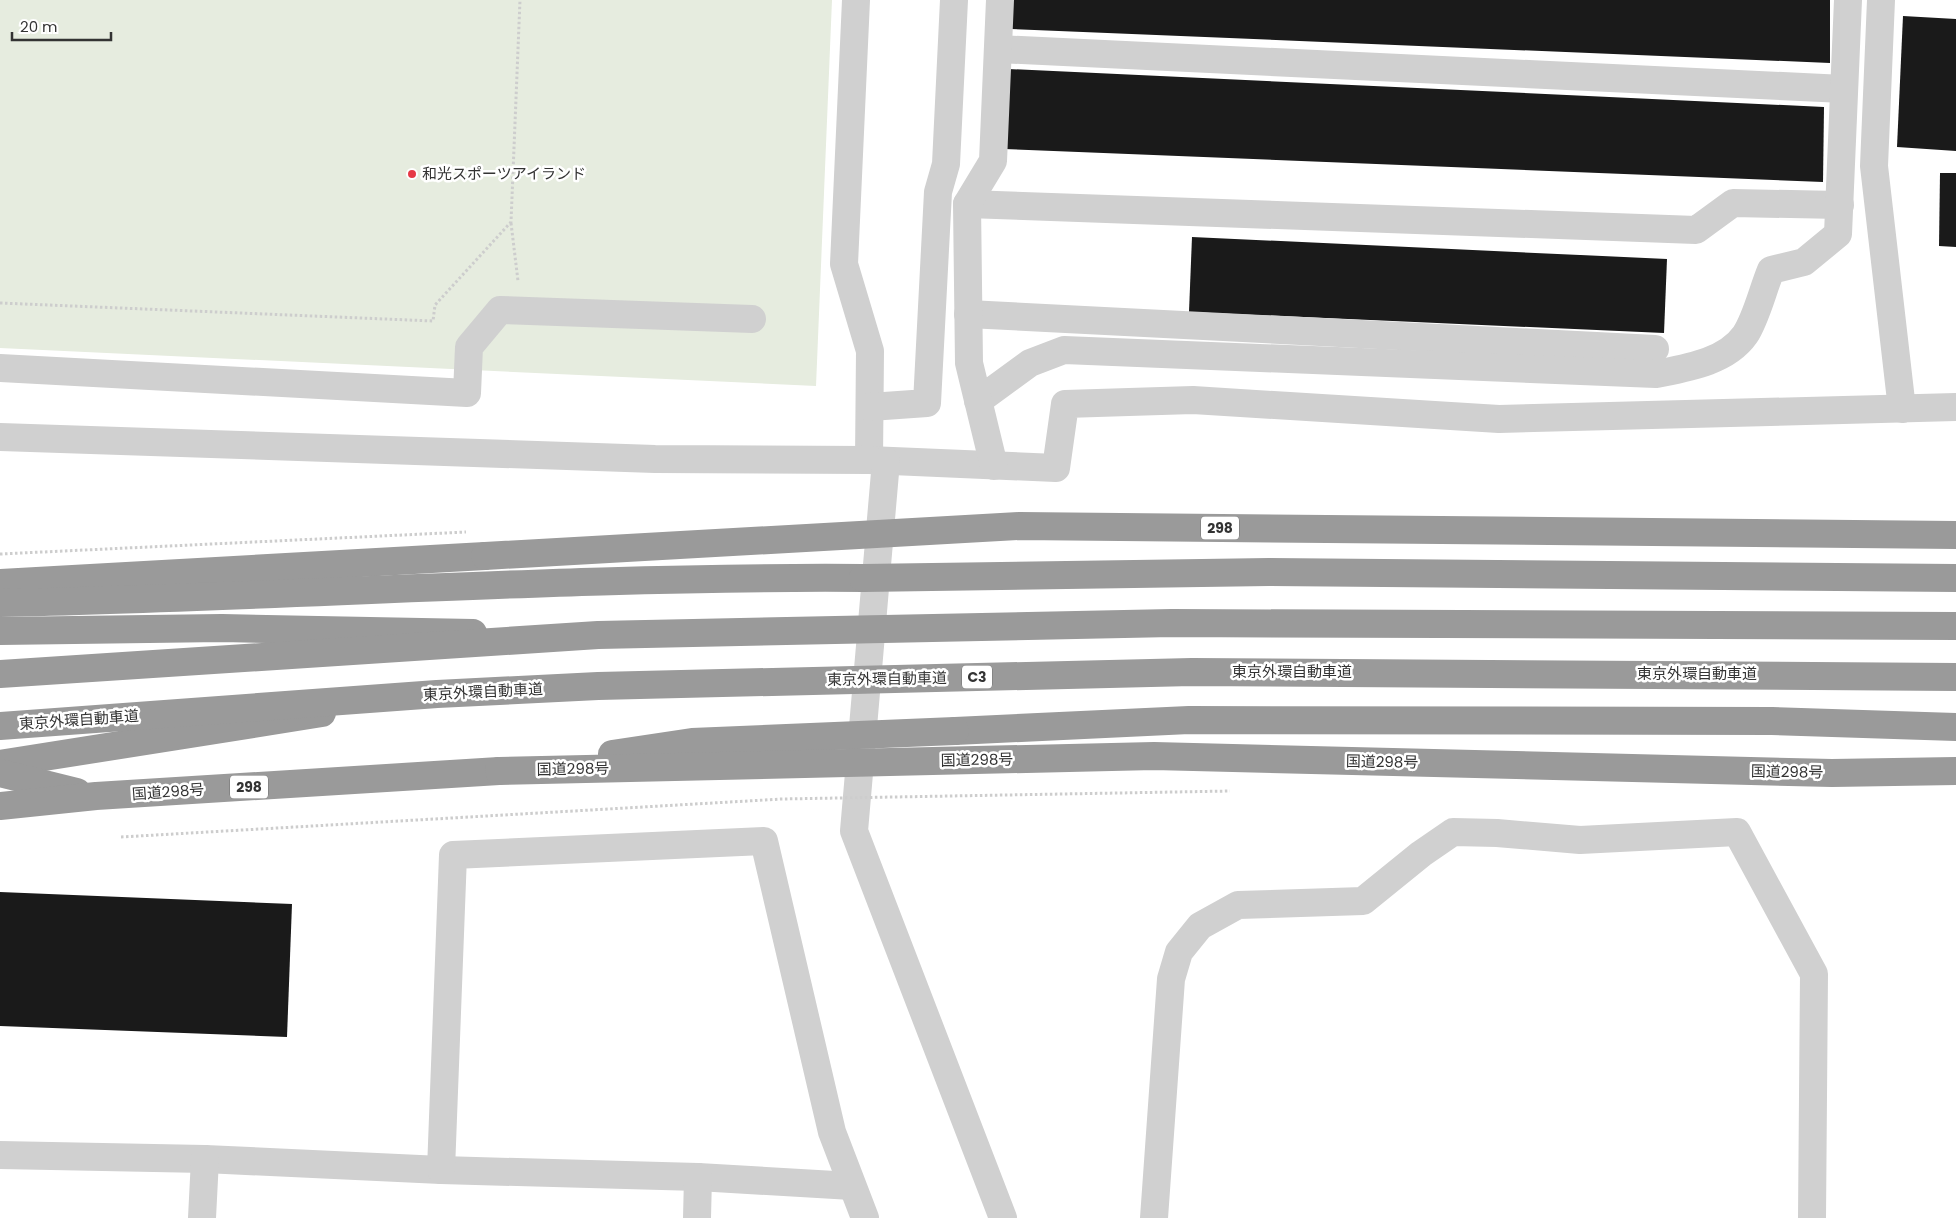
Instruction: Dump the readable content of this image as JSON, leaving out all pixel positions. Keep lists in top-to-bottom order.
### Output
{
  "streets": {
    "highway": [
      "298",
      "東京外環自動車道",
      "C3",
      "国道298号"
    ]
  },
  "places": ["和光スポーツアイランド"],
  "scale_bar": "20 m"
}
